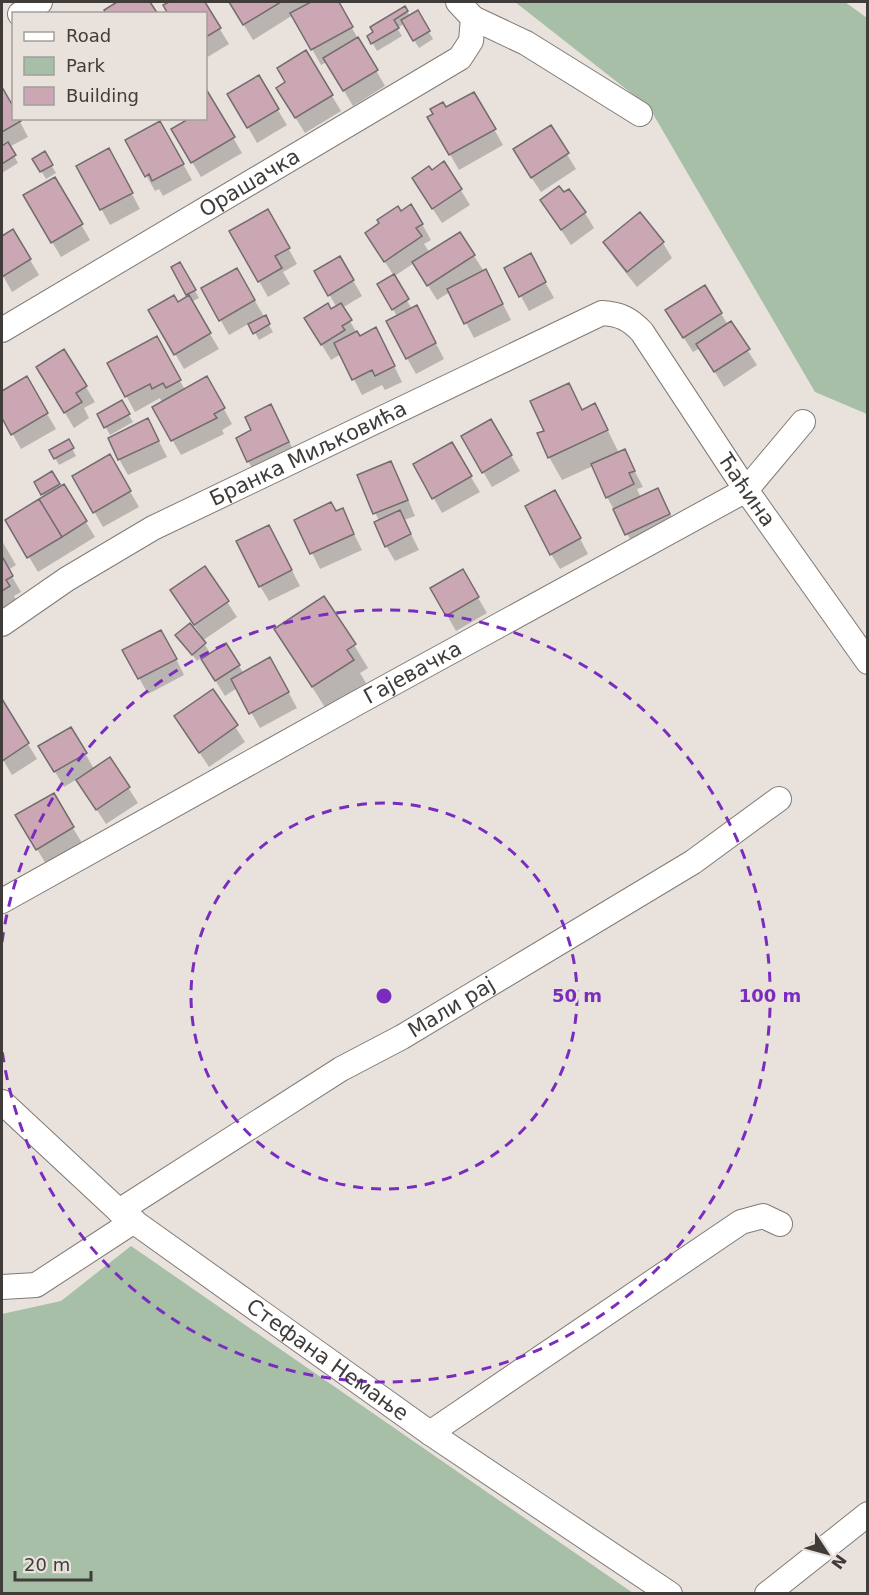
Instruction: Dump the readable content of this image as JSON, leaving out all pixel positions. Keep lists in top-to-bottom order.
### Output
{
  "streets": {
    "street": [
      "Орашачка",
      "Бранка Миљковића",
      "Ћаћина",
      "Гајевачка",
      "Мали рај",
      "Стефана Немање"
    ]
  },
  "crossings": [
    ["Бранка Миљковића", "Ћаћина"],
    ["Ћаћина", "Гајевачка"],
    ["Мали рај", "Стефана Немање"]
  ],
  "legend": ["Road", "Park", "Building"],
  "scale_bar": "20 m",
  "north": "bottom right",
  "rings": ["50 m", "100 m"]
}
